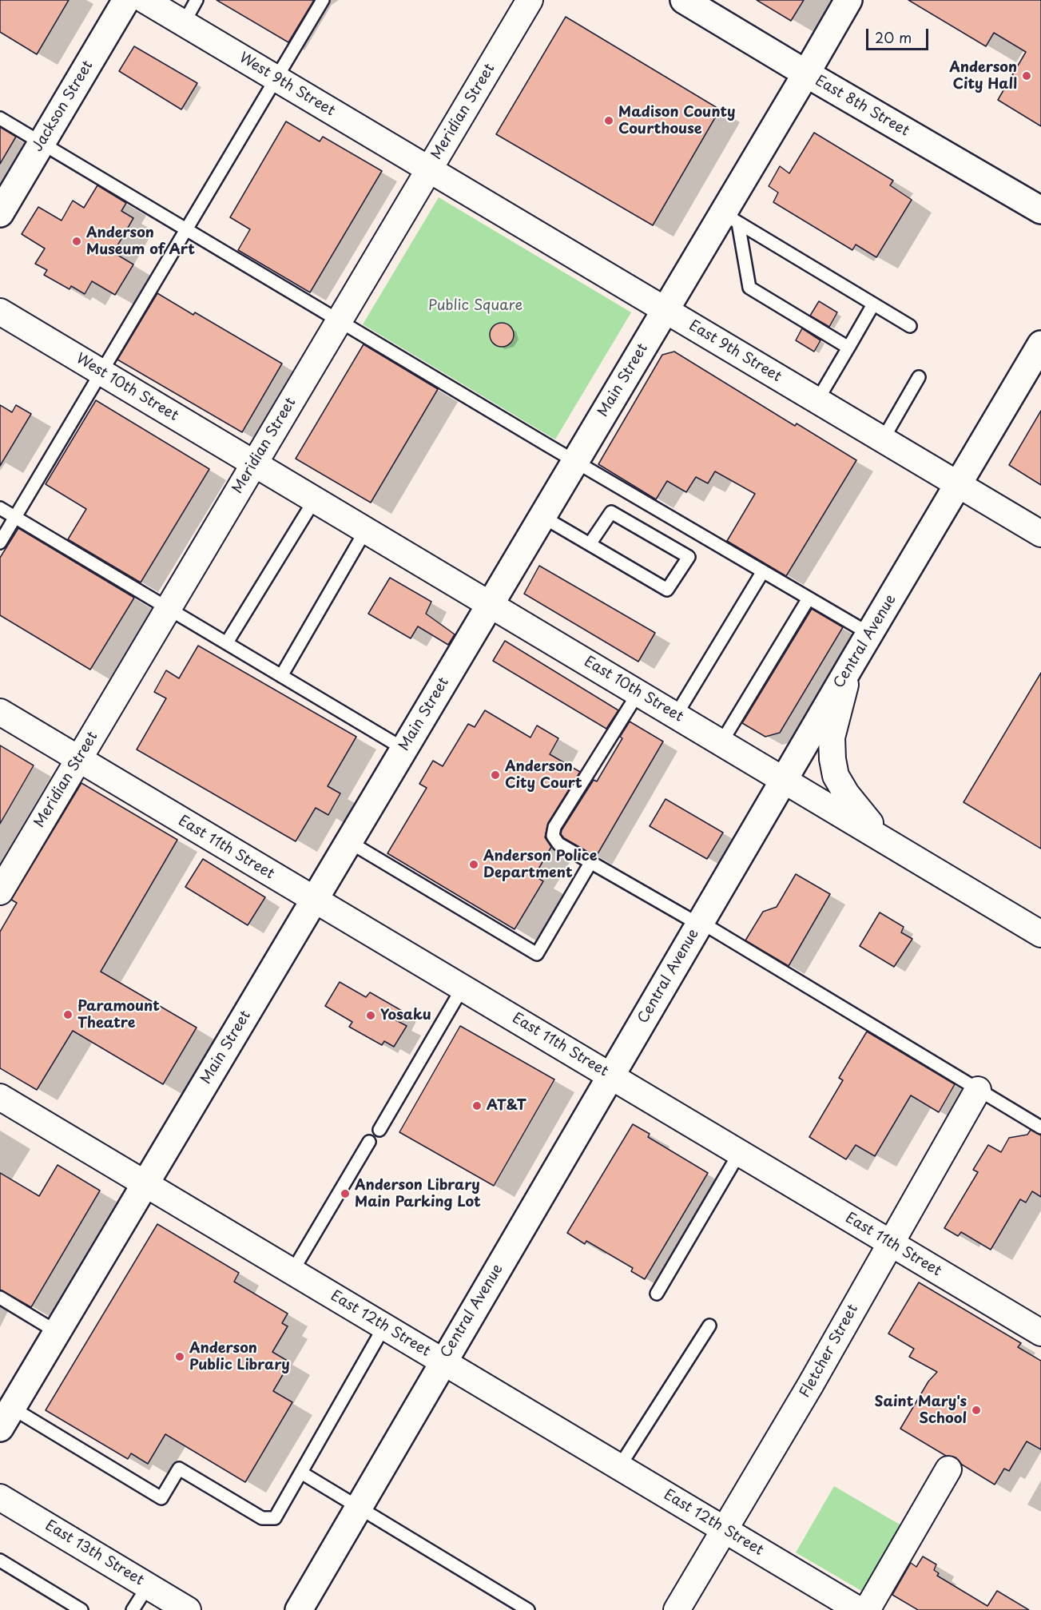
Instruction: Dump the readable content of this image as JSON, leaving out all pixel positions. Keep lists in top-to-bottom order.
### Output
{
  "streets": {
    "street": [
      "West 9th Street",
      "Jackson Street",
      "East 8th Street",
      "Meridian Street",
      "East 9th Street",
      "Main Street",
      "West 10th Street",
      "Central Avenue",
      "East 10th Street",
      "East 11th Street",
      "East 12th Street",
      "Fletcher Street",
      "East 13th Street"
    ]
  },
  "crossings": [
    ["West 9th Street", "Meridian Street"],
    ["West 9th Street", "East 9th Street"],
    ["East 8th Street", "Main Street"],
    ["Meridian Street", "East 9th Street"],
    ["Meridian Street", "West 10th Street"],
    ["Meridian Street", "East 10th Street"],
    ["Meridian Street", "East 11th Street"],
    ["East 9th Street", "Main Street"],
    ["East 9th Street", "Central Avenue"],
    ["Main Street", "East 10th Street"],
    ["Main Street", "East 11th Street"],
    ["Main Street", "East 12th Street"],
    ["West 10th Street", "East 10th Street"],
    ["Central Avenue", "East 10th Street"],
    ["Central Avenue", "East 11th Street"],
    ["Central Avenue", "East 12th Street"],
    ["East 11th Street", "Fletcher Street"],
    ["East 12th Street", "Fletcher Street"]
  ],
  "parks": ["Public Square"],
  "places": [
    "Anderson City Hall",
    "Madison County Courthouse",
    "Anderson Museum of Art",
    "Anderson City Court",
    "Anderson Police Department",
    "Paramount Theatre",
    "Yosaku",
    "AT&T",
    "Anderson Library Main Parking Lot",
    "Anderson Public Library",
    "Saint Mary's School"
  ],
  "scale_bar": "20 m"
}
